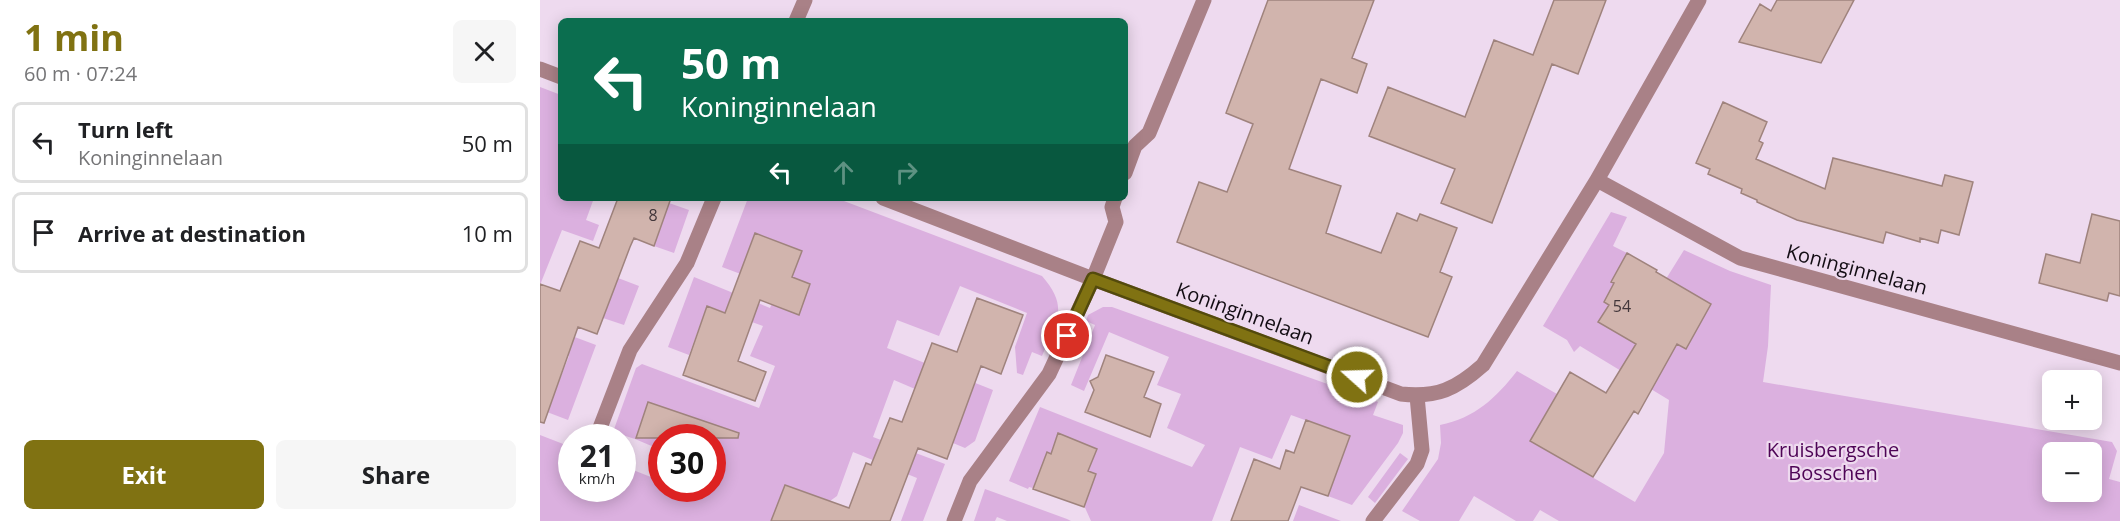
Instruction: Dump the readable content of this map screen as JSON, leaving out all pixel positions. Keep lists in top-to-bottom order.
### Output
{
  "streets": {
    "street": ["Koninginnelaan"]
  },
  "parks": ["Kruisbergsche Bosschen"],
  "house_numbers": ["8", "54"],
  "page": {
    "heading": ["1 min", "60 m · 07:24"],
    "turn": ["50 m", "Koninginnelaan"],
    "list": [
      {
        "name": "Turn left",
        "note": "Koninginnelaan",
        "value": "50 m"
      },
      {
        "name": "Arrive at destination",
        "value": "10 m"
      }
    ],
    "map_buttons": ["+", "−"],
    "speed": "21 km/h",
    "limit": "30",
    "buttons": ["Exit", "Share"]
  }
}
